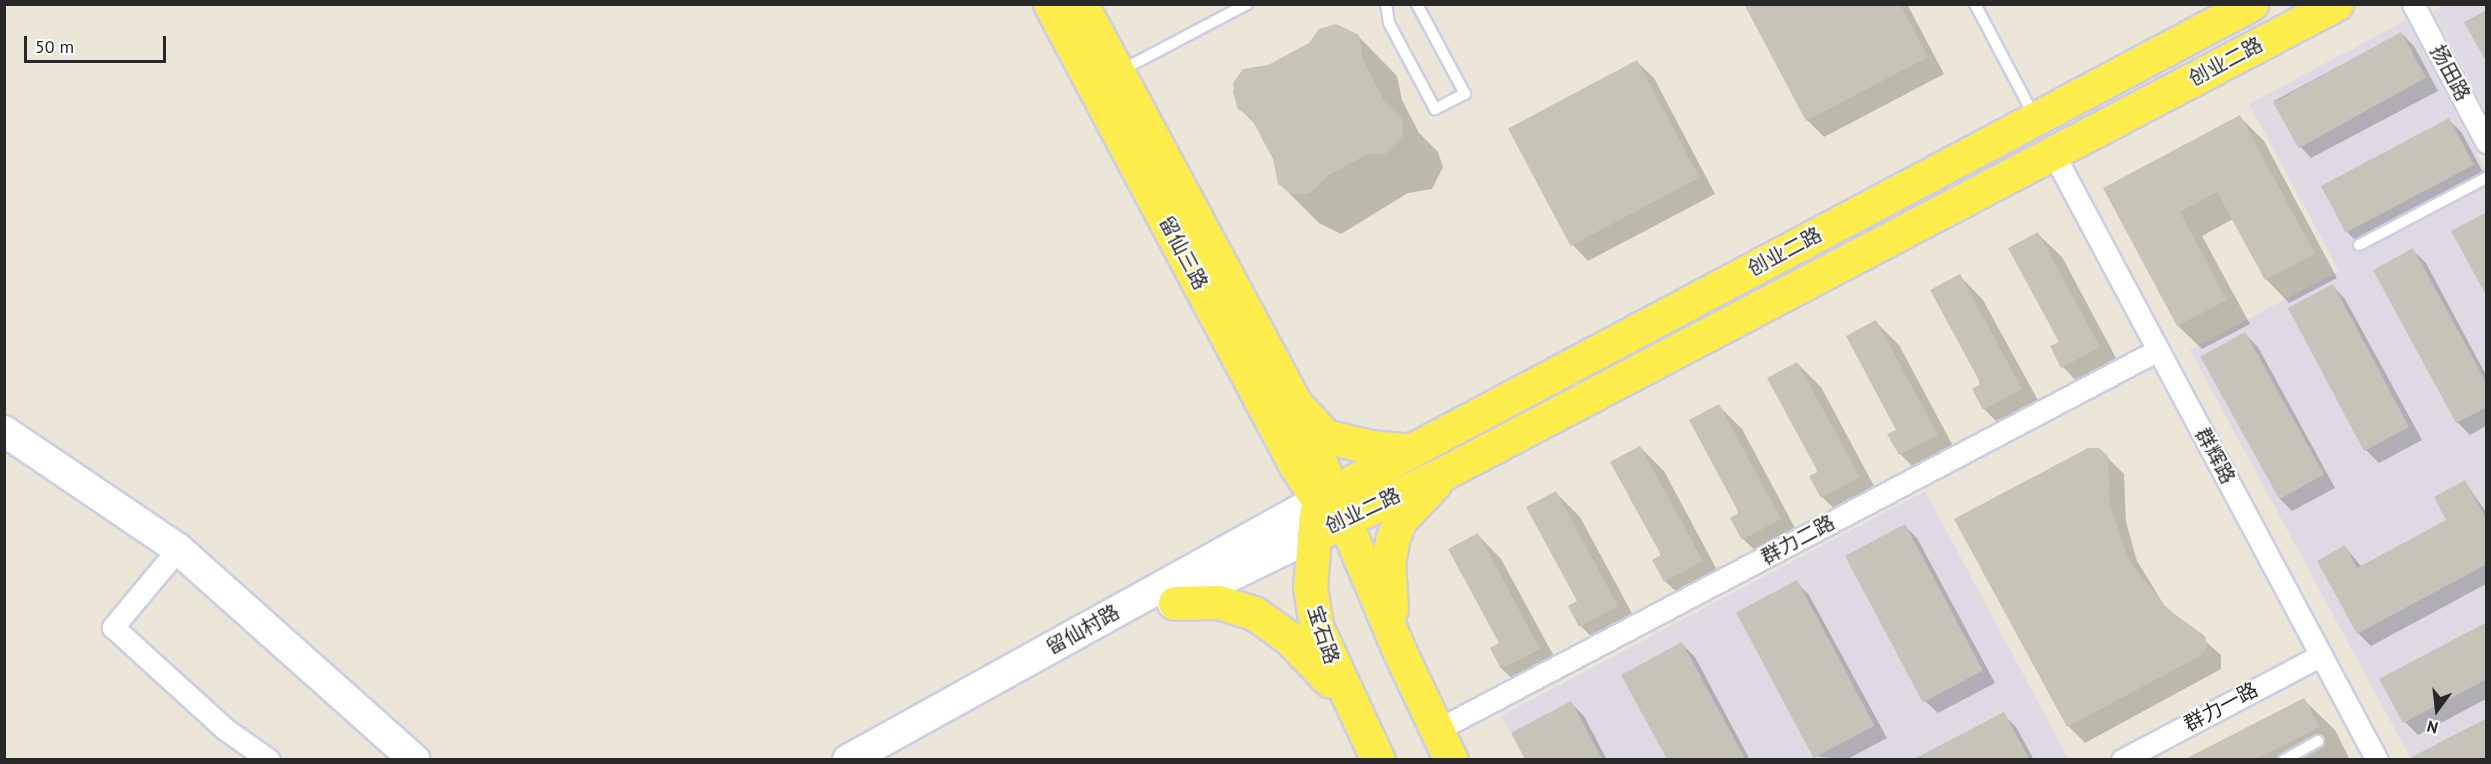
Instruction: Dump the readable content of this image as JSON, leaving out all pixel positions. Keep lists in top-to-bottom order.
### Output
{
  "streets": {
    "main road": ["创业二路", "留仙三路", "宝石路"],
    "street": [
      "扬田路",
      "群辉路",
      "群力二路",
      "留仙村路",
      "群力一路"
    ]
  },
  "crossings": [
    ["创业二路", "留仙三路"],
    ["创业二路", "群辉路"],
    ["创业二路", "留仙村路"],
    ["创业二路", "宝石路"],
    ["留仙三路", "留仙村路"],
    ["留仙三路", "宝石路"],
    ["群辉路", "群力二路"],
    ["群辉路", "群力一路"],
    ["留仙村路", "宝石路"]
  ],
  "scale_bar": "50 m",
  "north": "bottom"
}
